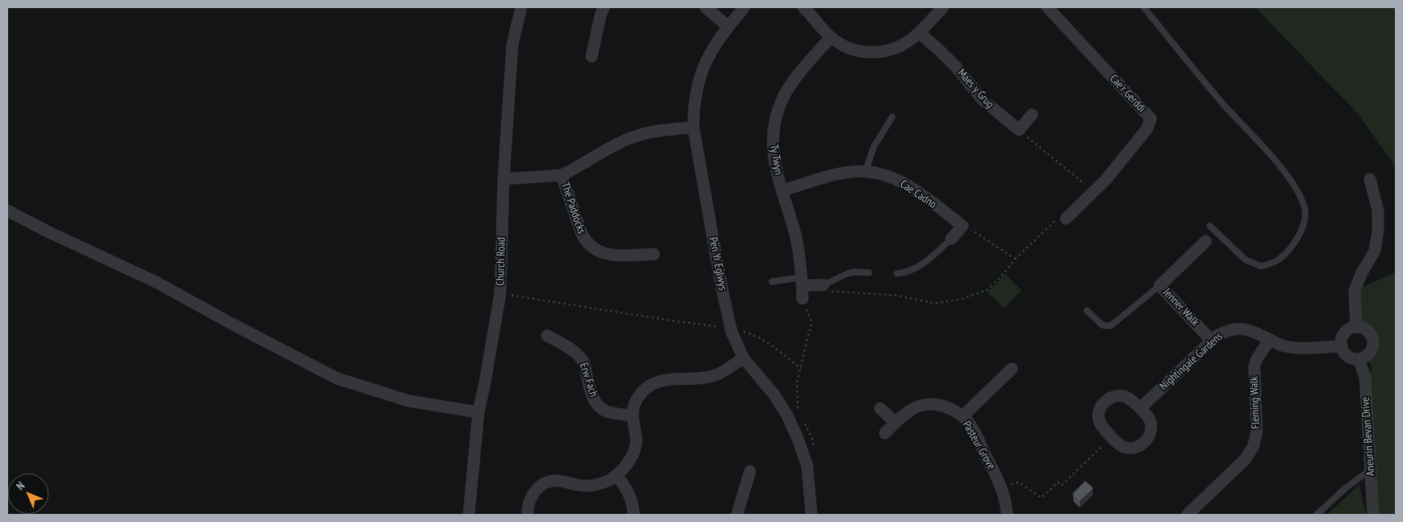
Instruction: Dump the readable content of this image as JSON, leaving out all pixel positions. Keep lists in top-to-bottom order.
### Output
{
  "streets": {
    "street": [
      "Maes y Grug",
      "Cae'r Gerddi",
      "Ty Twyn",
      "Cae Cadno",
      "The Paddocks",
      "Church Road",
      "Pen Yr Eglwys",
      "Jenner Walk",
      "Nightingale Gardens",
      "Erw Fach",
      "Fleming Walk",
      "Aneurin Bevan Drive",
      "Pasteur Grove"
    ]
  },
  "crossings": [
    ["Ty Twyn", "Cae Cadno"],
    ["The Paddocks", "Church Road"],
    ["The Paddocks", "Pen Yr Eglwys"],
    ["Jenner Walk", "Nightingale Gardens"],
    ["Nightingale Gardens", "Fleming Walk"],
    ["Nightingale Gardens", "Aneurin Bevan Drive"]
  ],
  "north": "top left"
}
